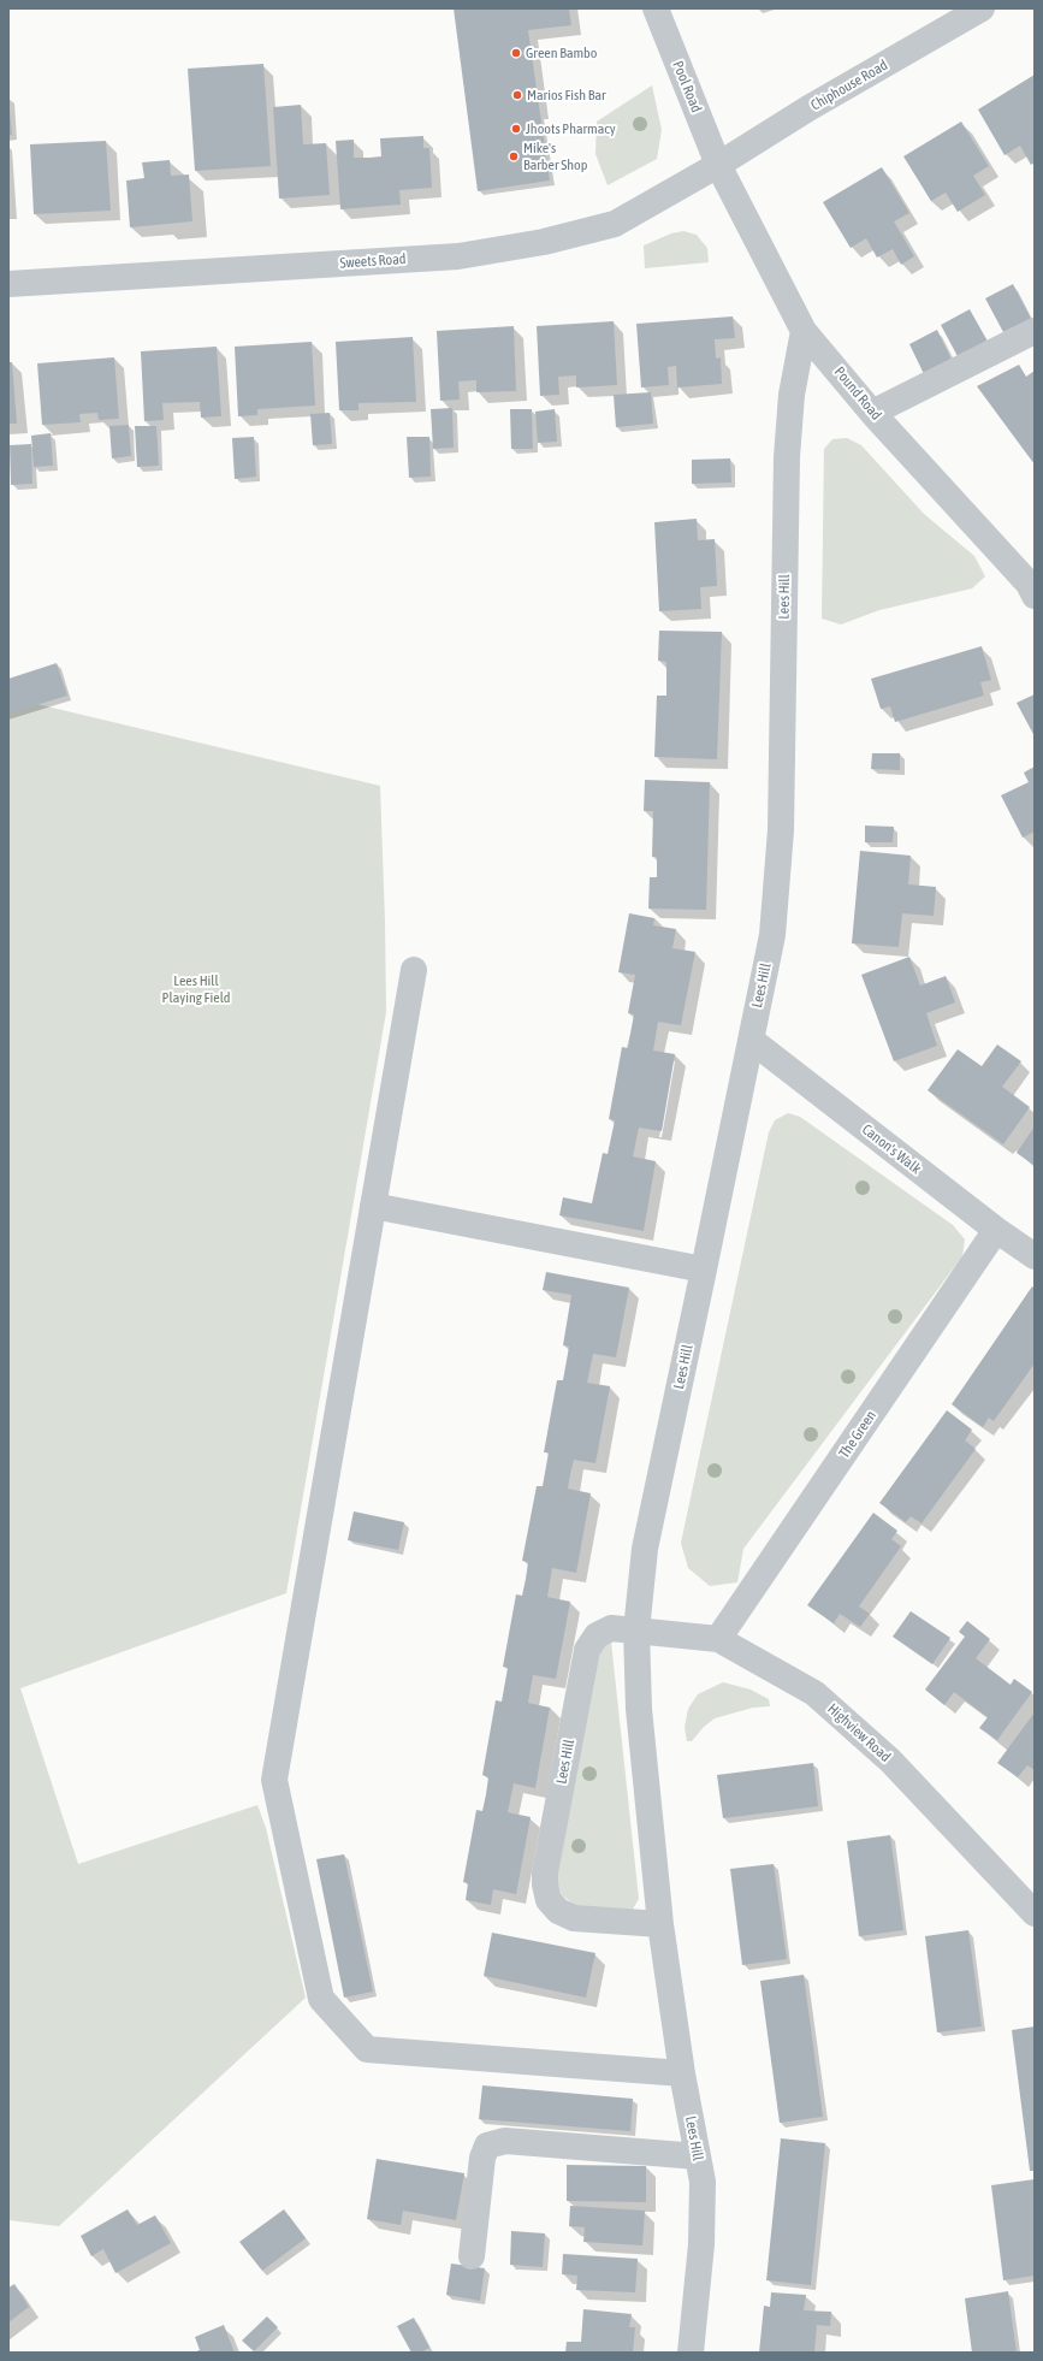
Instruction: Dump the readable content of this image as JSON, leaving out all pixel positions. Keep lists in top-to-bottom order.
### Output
{
  "streets": {
    "street": [
      "Chiphouse Road",
      "Pool Road",
      "Sweets Road",
      "Pound Road",
      "Lees Hill",
      "Canon's Walk",
      "The Green",
      "Highview Road"
    ]
  },
  "crossings": [
    ["Chiphouse Road", "Pool Road"],
    ["Chiphouse Road", "Sweets Road"],
    ["Chiphouse Road", "Pound Road"],
    ["Pool Road", "Sweets Road"],
    ["Pool Road", "Pound Road"],
    ["Sweets Road", "Pound Road"],
    ["Pound Road", "Lees Hill"],
    ["Lees Hill", "Canon's Walk"],
    ["Lees Hill", "Highview Road"],
    ["Canon's Walk", "The Green"],
    ["The Green", "Highview Road"]
  ],
  "parks": ["Lees Hill Playing Field"],
  "places": [
    "Green Bambo",
    "Marios Fish Bar",
    "Jhoots Pharmacy",
    "Mike's Barber Shop"
  ]
}
